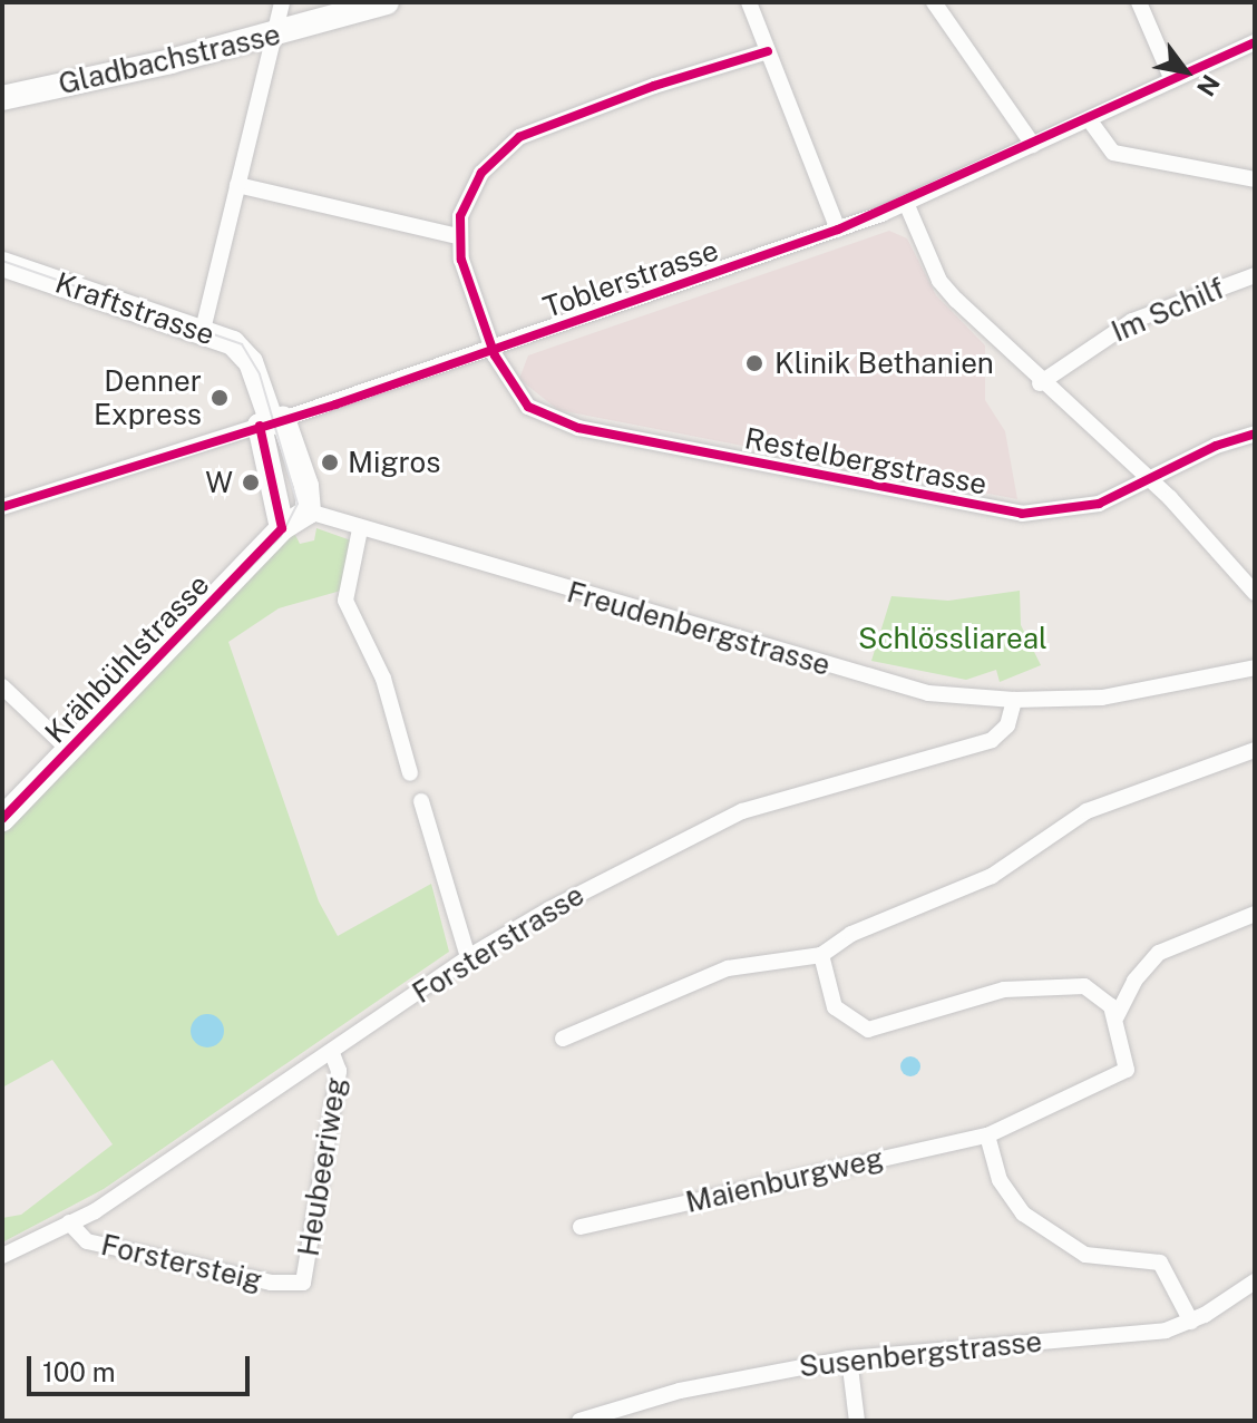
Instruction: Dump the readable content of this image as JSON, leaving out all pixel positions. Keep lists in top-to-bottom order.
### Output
{
  "streets": {
    "street": [
      "Gladbachstrasse",
      "Toblerstrasse",
      "Kraftstrasse",
      "Im Schilf",
      "Restelbergstrasse",
      "Freudenbergstrasse",
      "Krähbühlstrasse",
      "Forsterstrasse",
      "Heubeeriweg",
      "Maienburgweg",
      "Forstersteig",
      "Susenbergstrasse"
    ]
  },
  "crossings": [
    ["Toblerstrasse", "Kraftstrasse"],
    ["Toblerstrasse", "Restelbergstrasse"],
    ["Freudenbergstrasse", "Krähbühlstrasse"],
    ["Freudenbergstrasse", "Forsterstrasse"],
    ["Forsterstrasse", "Heubeeriweg"],
    ["Forsterstrasse", "Forstersteig"],
    ["Heubeeriweg", "Forstersteig"]
  ],
  "parks": ["Schlössliareal"],
  "places": [
    "Klinik Bethanien",
    "Denner Express",
    "Migros",
    "W"
  ],
  "scale_bar": "100 m",
  "north": "bottom right"
}
